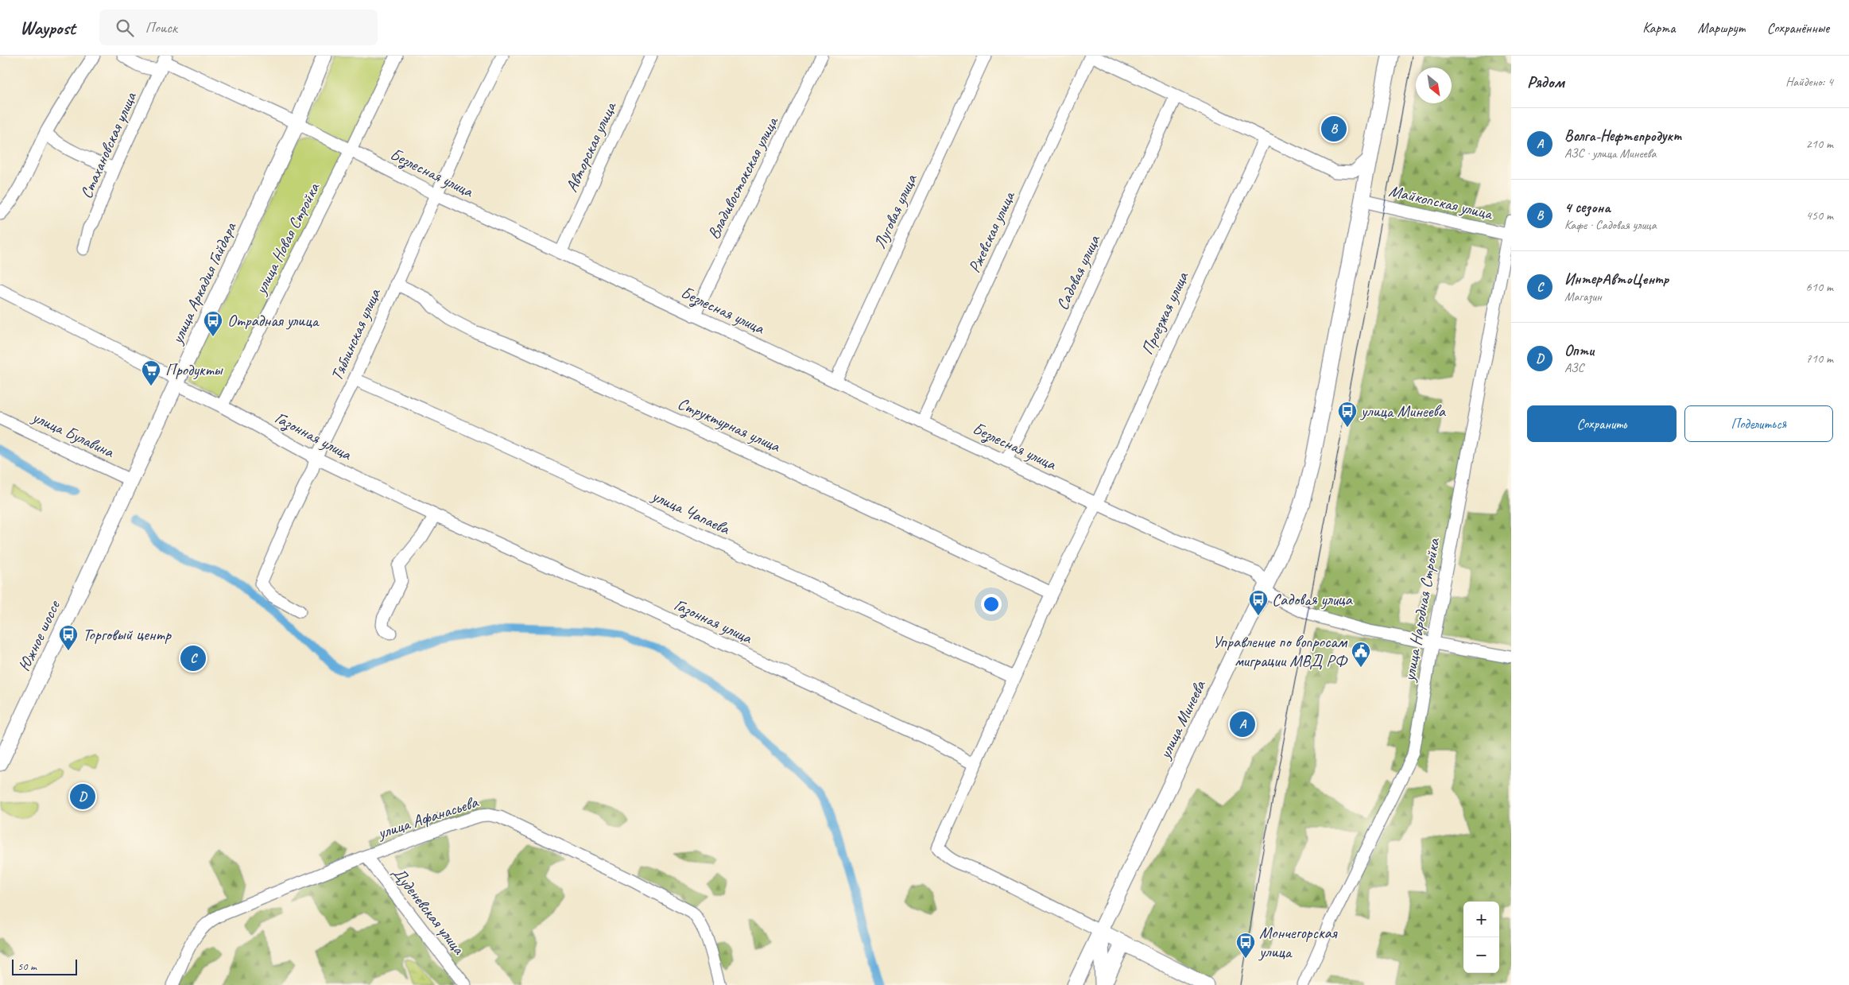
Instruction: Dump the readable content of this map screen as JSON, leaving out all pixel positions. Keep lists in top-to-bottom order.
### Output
{
  "streets": {
    "main road": ["улица Аркадия Гайдара", "Южное шоссе", "улица Минеева"],
    "street": [
      "Стахановская улица",
      "Авторская улица",
      "Безлесная улица",
      "Владивостокская улица",
      "Майкопская улица",
      "Луговая улица",
      "Ржевская улица",
      "улица Новая Стройка",
      "Садовая улица",
      "Проезжая улица",
      "Тяблинская улица",
      "Структурная улица",
      "улица Булавина",
      "Газонная улица",
      "улица Чапаева",
      "улица Народная Стройка",
      "улица Афанасьева",
      "Дуденевская улица"
    ]
  },
  "crossings": [
    ["Стахановская улица", "Безлесная улица"],
    ["Авторская улица", "Безлесная улица"],
    ["Безлесная улица", "Владивостокская улица"],
    ["Безлесная улица", "Луговая улица"],
    ["Безлесная улица", "Ржевская улица"],
    ["Безлесная улица", "улица Новая Стройка"],
    ["Безлесная улица", "Садовая улица"],
    ["Безлесная улица", "улица Аркадия Гайдара"],
    ["Безлесная улица", "Проезжая улица"],
    ["Безлесная улица", "Тяблинская улица"],
    ["Безлесная улица", "улица Народная Стройка"],
    ["Безлесная улица", "улица Минеева"],
    ["Майкопская улица", "улица Народная Стройка"],
    ["Майкопская улица", "улица Минеева"],
    ["улица Новая Стройка", "Газонная улица"],
    ["улица Аркадия Гайдара", "улица Булавина"],
    ["улица Аркадия Гайдара", "Газонная улица"],
    ["улица Аркадия Гайдара", "Южное шоссе"],
    ["Проезжая улица", "Структурная улица"],
    ["Проезжая улица", "Газонная улица"],
    ["Проезжая улица", "улица Чапаева"],
    ["Проезжая улица", "улица Минеева"],
    ["Тяблинская улица", "Структурная улица"],
    ["Тяблинская улица", "Газонная улица"],
    ["Тяблинская улица", "улица Чапаева"],
    ["улица Афанасьева", "Дуденевская улица"]
  ],
  "places": {
    "bus stop": [
      "Отрадная улица",
      "улица Минеева",
      "Садовая улица",
      "Торговый центр",
      "Мончегорская улица"
    ],
    "supermarket": ["Продукты"],
    "public building": ["Управление по вопросам миграции МВД РФ"]
  },
  "scale_bar": "50 m",
  "north": "bottom right",
  "page": {
    "header": "Waypost",
    "search": "Поиск",
    "nav": ["Карта", "Маршрут", "Сохранённые"],
    "heading": ["Рядом", "Найдено: 4"],
    "list": [
      {
        "mark": "A",
        "name": "Волга-Нефтепродукт",
        "note": "АЗС · улица Минеева",
        "value": "210 m"
      },
      {
        "mark": "B",
        "name": "4 сезона",
        "note": "Кафе · Садовая улица",
        "value": "450 m"
      },
      {
        "mark": "C",
        "name": "ИнтерАвтоЦентр",
        "note": "Магазин",
        "value": "610 m"
      },
      {
        "mark": "D",
        "name": "Опти",
        "note": "АЗС",
        "value": "710 m"
      }
    ],
    "pins": [
      "B",
      "C",
      "A",
      "D"
    ],
    "buttons": ["Сохранить", "Поделиться"],
    "map_buttons": ["+", "−"],
    "scale": "50 m"
  }
}
